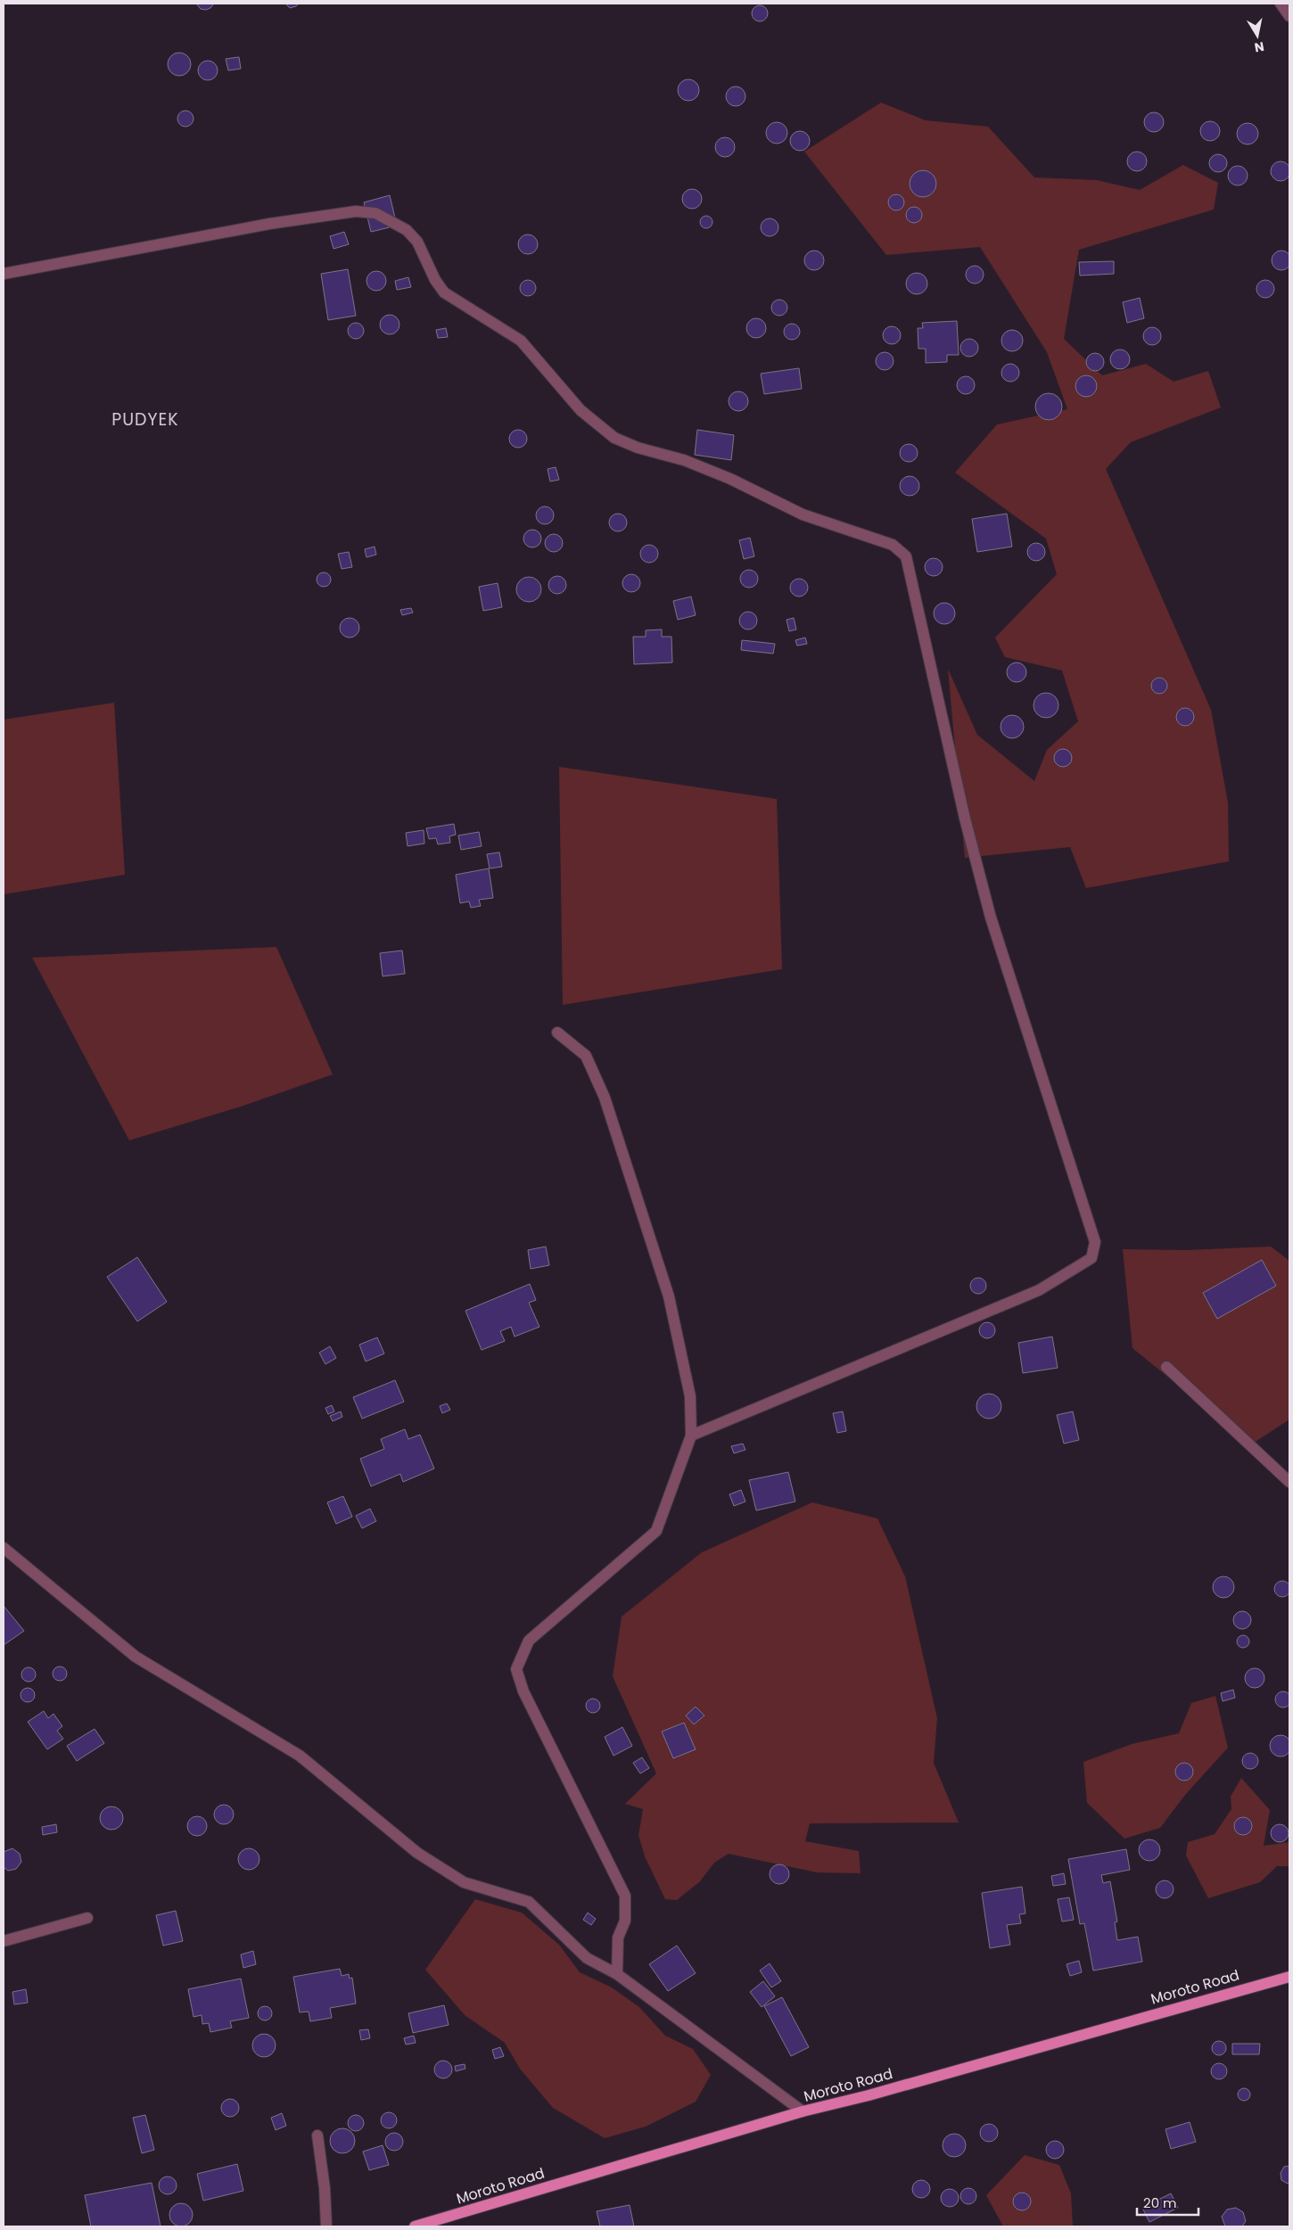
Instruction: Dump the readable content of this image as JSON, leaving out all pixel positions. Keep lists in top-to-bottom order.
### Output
{
  "streets": {
    "main road": ["Moroto Road"]
  },
  "districts": ["PUDYEK"],
  "scale_bar": "20 m",
  "north": "bottom"
}
